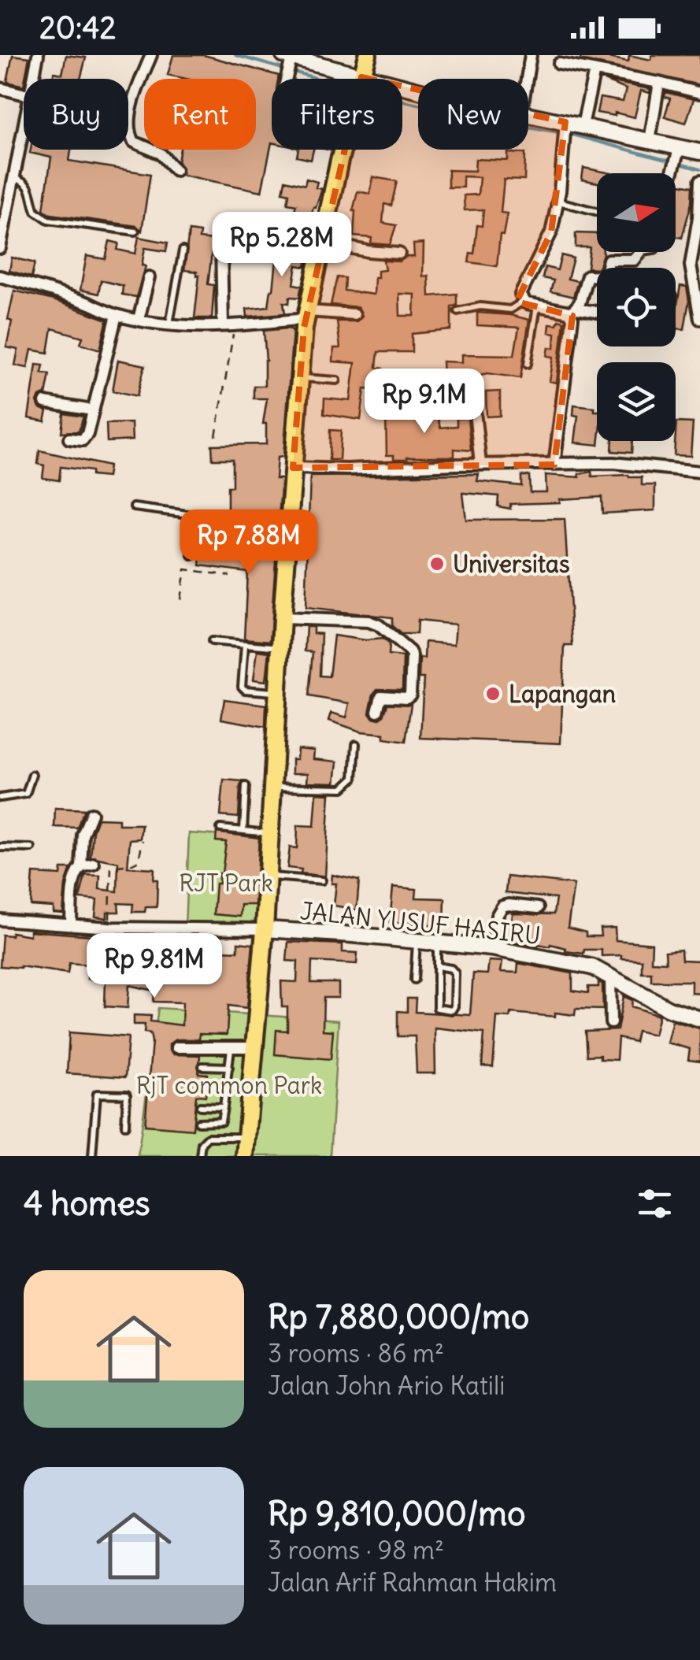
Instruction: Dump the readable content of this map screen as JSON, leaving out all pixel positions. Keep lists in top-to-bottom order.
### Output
{
  "streets": {
    "main road": ["JALAN YUSUF HASIRU"]
  },
  "parks": ["RJT Park", "RjT common Park"],
  "places": ["Universitas", "Lapangan"],
  "north": "right",
  "page": {
    "status": "20:42",
    "chip": [
      "Buy",
      "Rent",
      "Filters",
      "New"
    ],
    "price": [
      "Rp 5.28M",
      "Rp 9.1M",
      "Rp 7.88M",
      "Rp 9.81M"
    ],
    "heading": "4 homes",
    "list": [
      {
        "name": "Rp 7,880,000/mo",
        "note": "3 rooms · 86 m² · Jalan John Ario Katili"
      },
      {
        "name": "Rp 9,810,000/mo",
        "note": "3 rooms · 98 m² · Jalan Arif Rahman Hakim"
      }
    ]
  }
}
